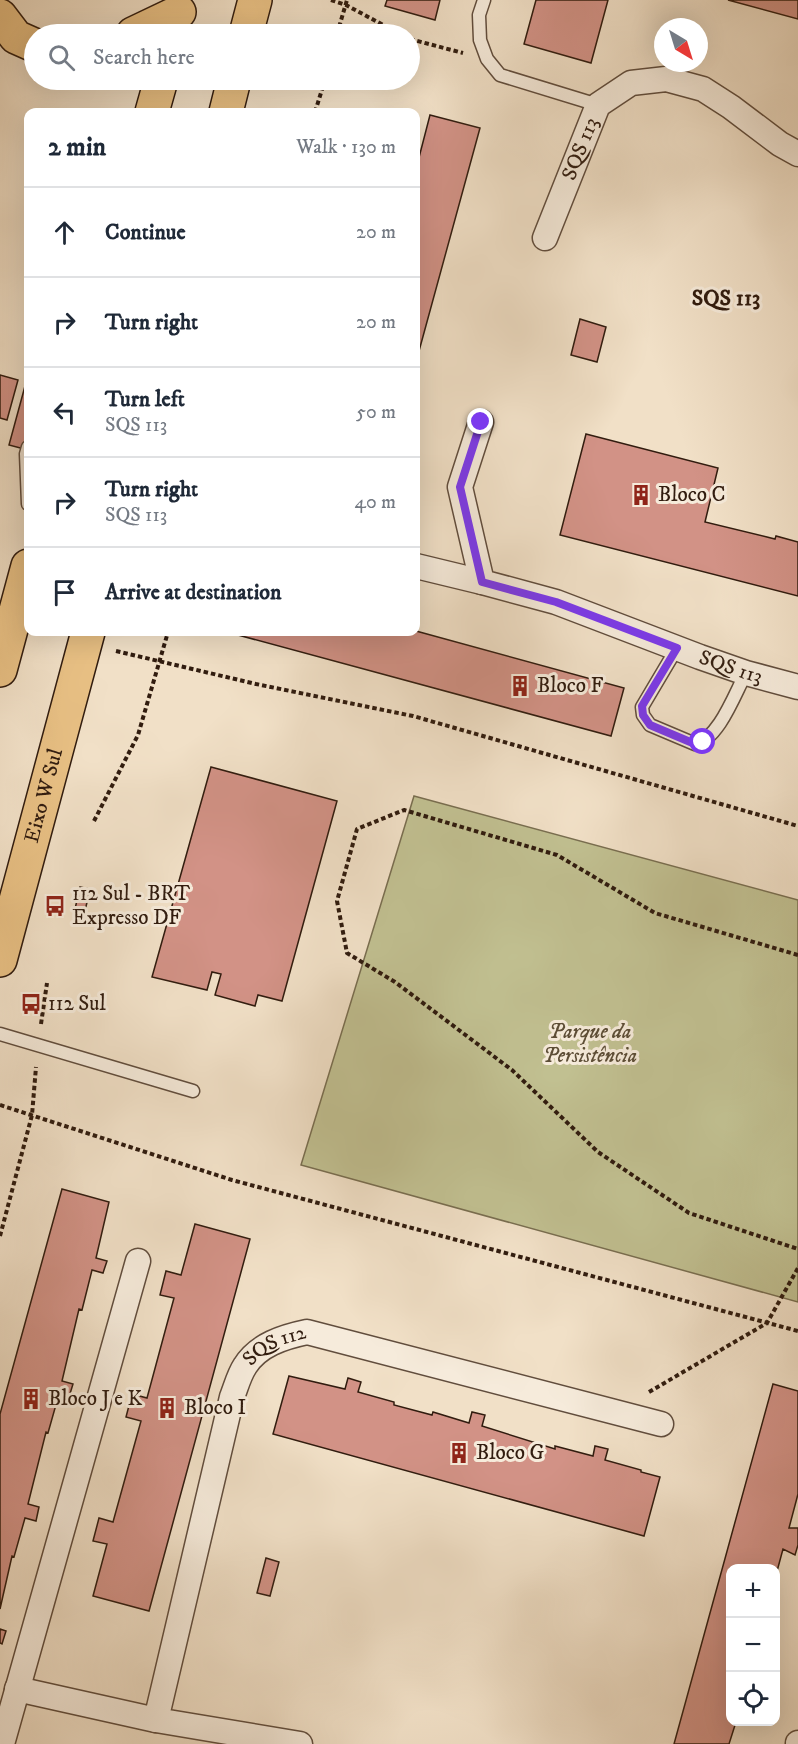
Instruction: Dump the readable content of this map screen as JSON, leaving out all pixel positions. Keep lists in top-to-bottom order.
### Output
{
  "streets": {
    "main road": ["Eixo W Sul"],
    "street": ["SQS 113", "SQS 112"]
  },
  "districts": ["SQS 113"],
  "parks": ["Parque da Persistência"],
  "places": {
    "building": [
      "Bloco C",
      "Bloco F",
      "Bloco J e K",
      "Bloco I",
      "Bloco G"
    ],
    "bus stop": ["112 Sul - BRT Expresso DF", "112 Sul"]
  },
  "north": "bottom right",
  "page": {
    "search": "Search here",
    "heading": ["2 min", "Walk · 130 m"],
    "list": [
      ["Continue", "20 m"],
      ["Turn right", "20 m"],
      ["Turn left", "SQS 113", "50 m"],
      ["Turn right", "SQS 113", "40 m"],
      "Arrive at destination"
    ],
    "map_buttons": ["+", "−"]
  }
}
